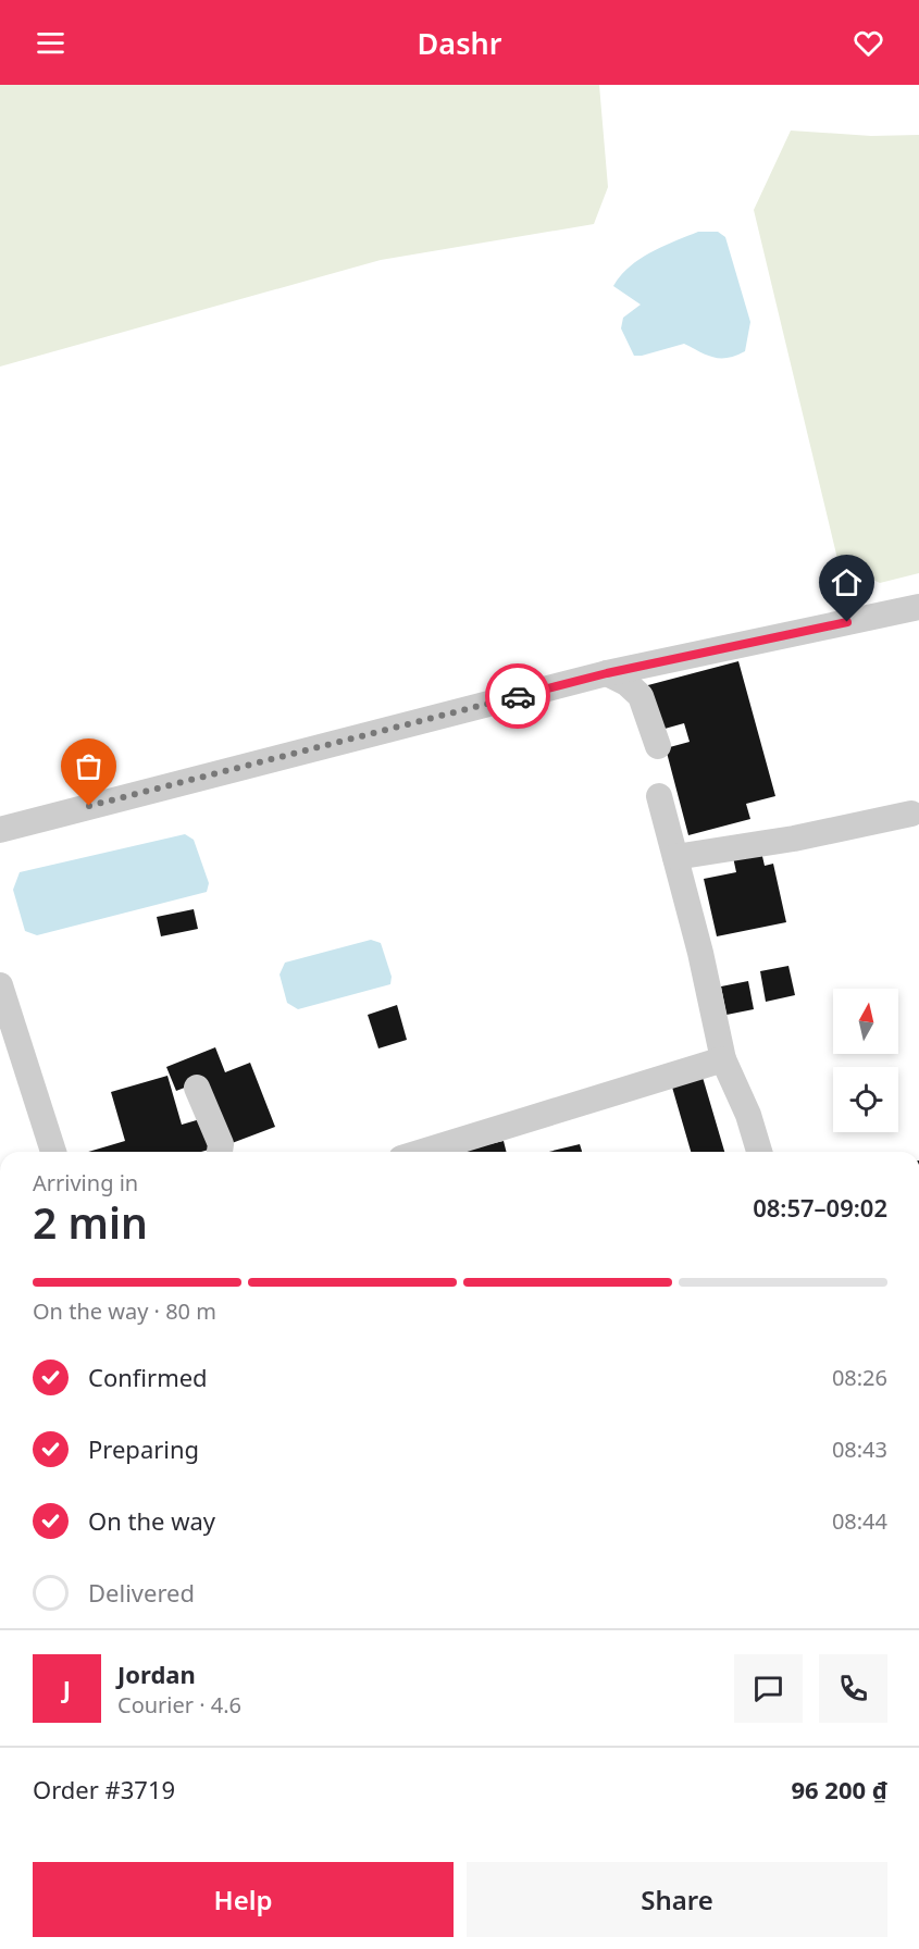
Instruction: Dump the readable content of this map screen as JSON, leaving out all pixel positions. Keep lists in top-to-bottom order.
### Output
{
  "north": "top",
  "page": {
    "header": "Dashr",
    "heading": ["2 min", "Arriving in", "08:57–09:02"],
    "panel": [
      "Jordan",
      "Courier · 4.6",
      "Order #3719",
      "96 200 ₫"
    ],
    "bar": "On the way · 80 m",
    "list": [
      ["Confirmed", "08:26"],
      ["Preparing", "08:43"],
      ["On the way", "08:44"],
      "Delivered"
    ],
    "round": "J",
    "buttons": ["Help", "Share"]
  }
}
